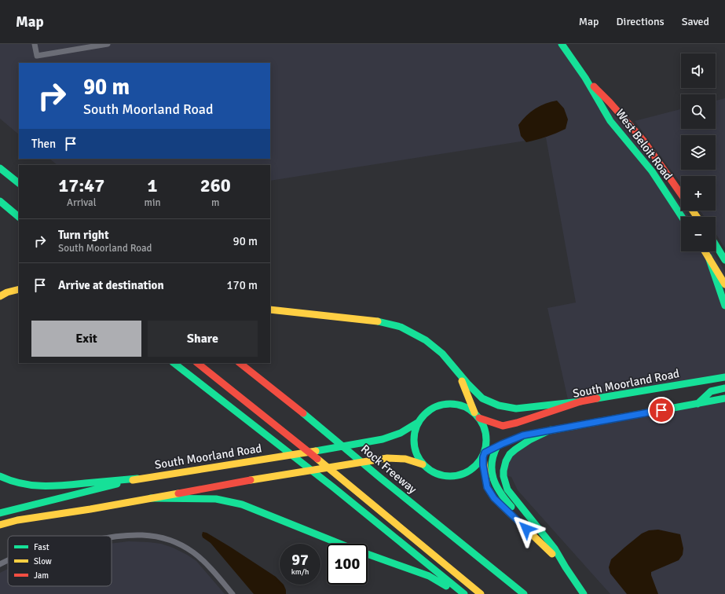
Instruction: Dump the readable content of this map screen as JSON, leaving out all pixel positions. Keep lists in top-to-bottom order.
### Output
{
  "streets": {
    "main road": ["West Beloit Road", "South Moorland Road", "Rock Freeway"]
  },
  "legend": ["Fast", "Slow", "Jam"],
  "page": {
    "header": "Map",
    "nav": ["Map", "Directions", "Saved"],
    "map_buttons": ["+", "−"],
    "turn": ["90 m", "South Moorland Road"],
    "then": "Then",
    "eta": [
      "17:47",
      "Arrival",
      "1",
      "min",
      "260",
      "m"
    ],
    "list": [
      {
        "name": "Turn right",
        "note": "South Moorland Road",
        "value": "90 m"
      },
      {
        "name": "Arrive at destination",
        "value": "170 m"
      }
    ],
    "buttons": ["Exit", "Share"],
    "speed": "97 km/h",
    "limit": "100"
  }
}
